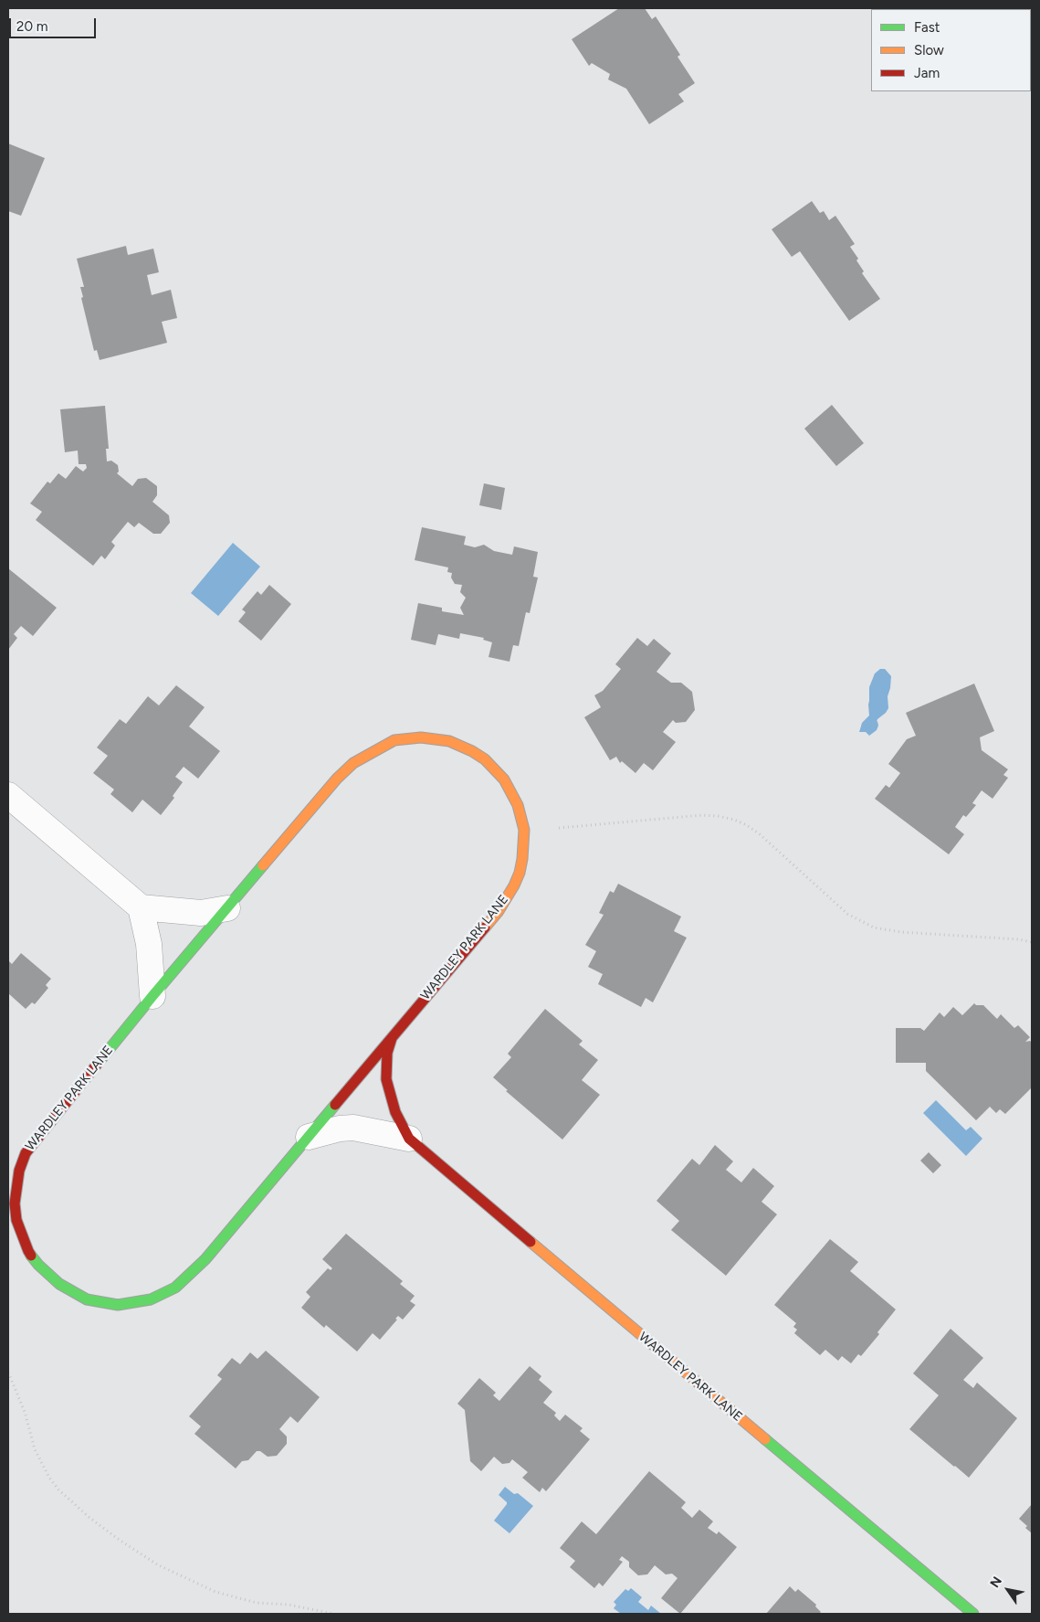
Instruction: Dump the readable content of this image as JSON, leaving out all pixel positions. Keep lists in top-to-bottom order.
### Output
{
  "streets": {
    "street": ["WARDLEY PARK LANE"]
  },
  "legend": ["Fast", "Slow", "Jam"],
  "scale_bar": "20 m",
  "north": "top left"
}
